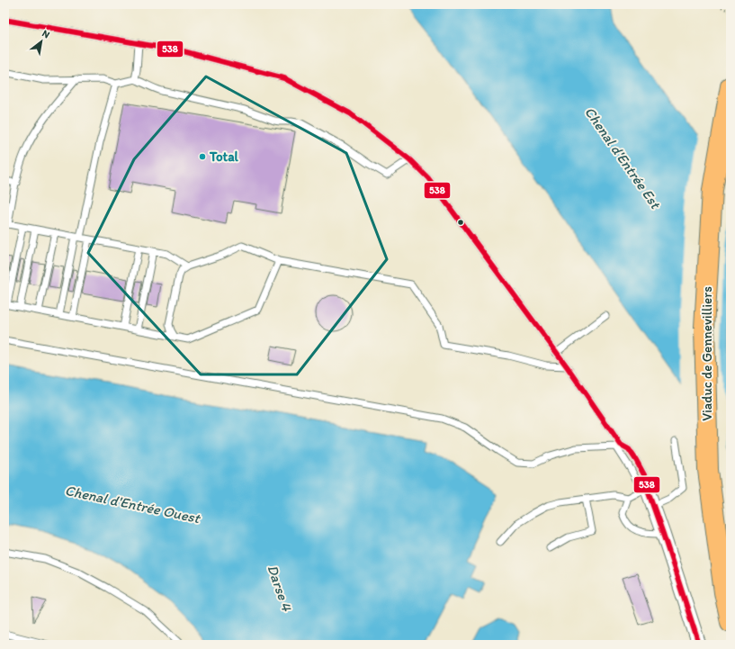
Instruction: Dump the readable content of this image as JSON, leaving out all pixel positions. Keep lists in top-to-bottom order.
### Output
{
  "streets": {
    "highway": ["Viaduc de Gennevilliers"]
  },
  "water": ["Chenal d'Entrée Est", "Chenal d'Entrée Ouest", "Darse 4"],
  "places": ["Total"],
  "lines": ["transit line 538"],
  "north": "top right"
}
